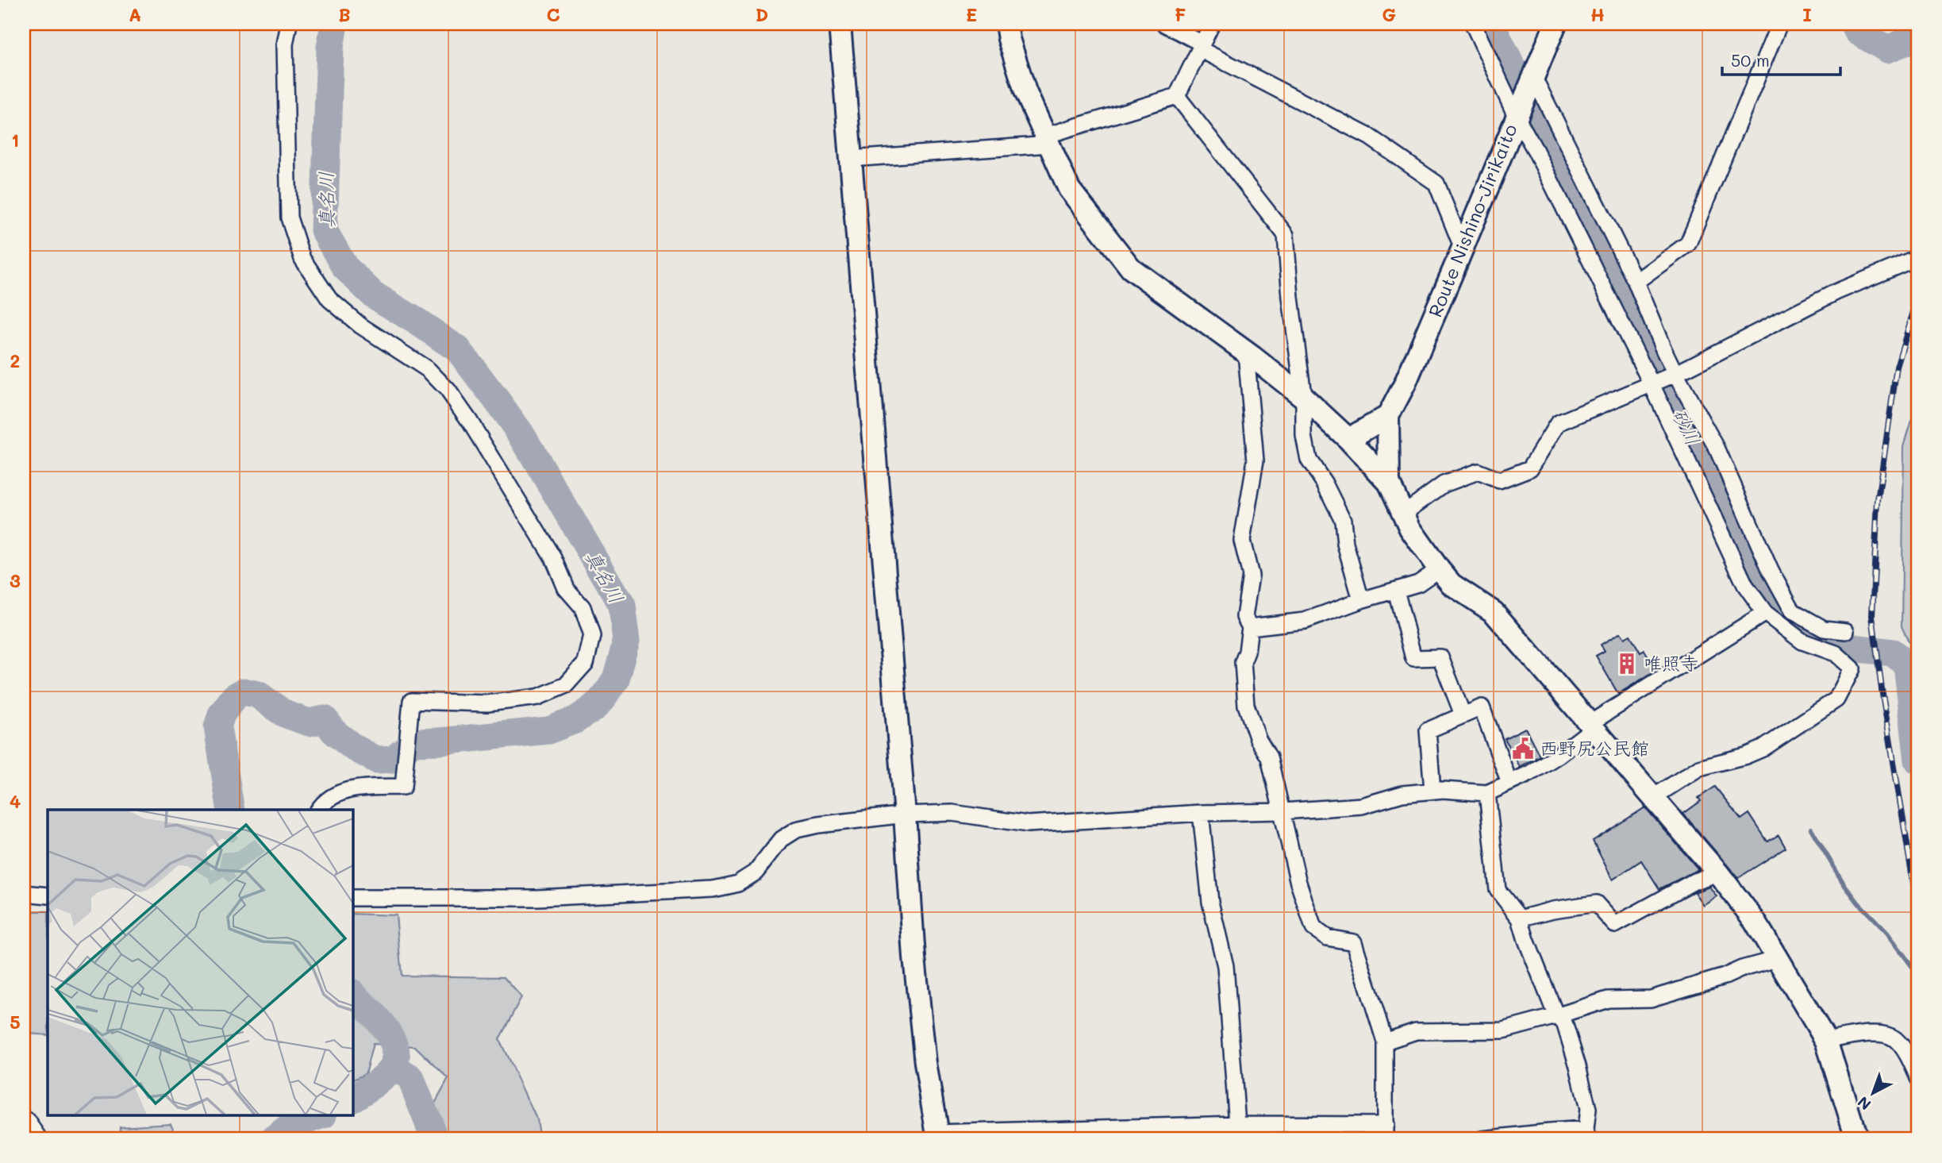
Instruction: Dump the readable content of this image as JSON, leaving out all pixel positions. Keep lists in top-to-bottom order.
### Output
{
  "streets": {
    "main road": ["Route Nishino-Jirikaito"]
  },
  "water": ["真名川", "砂川"],
  "places": {
    "building": ["唯照寺"],
    "public building": ["西野尻公民館"]
  },
  "scale_bar": "50 m",
  "north": "bottom left",
  "grid": {
    "columns": [
      "A",
      "B",
      "C",
      "D",
      "E",
      "F",
      "G",
      "H",
      "I"
    ],
    "rows": [
      "1",
      "2",
      "3",
      "4",
      "5"
    ]
  }
}
